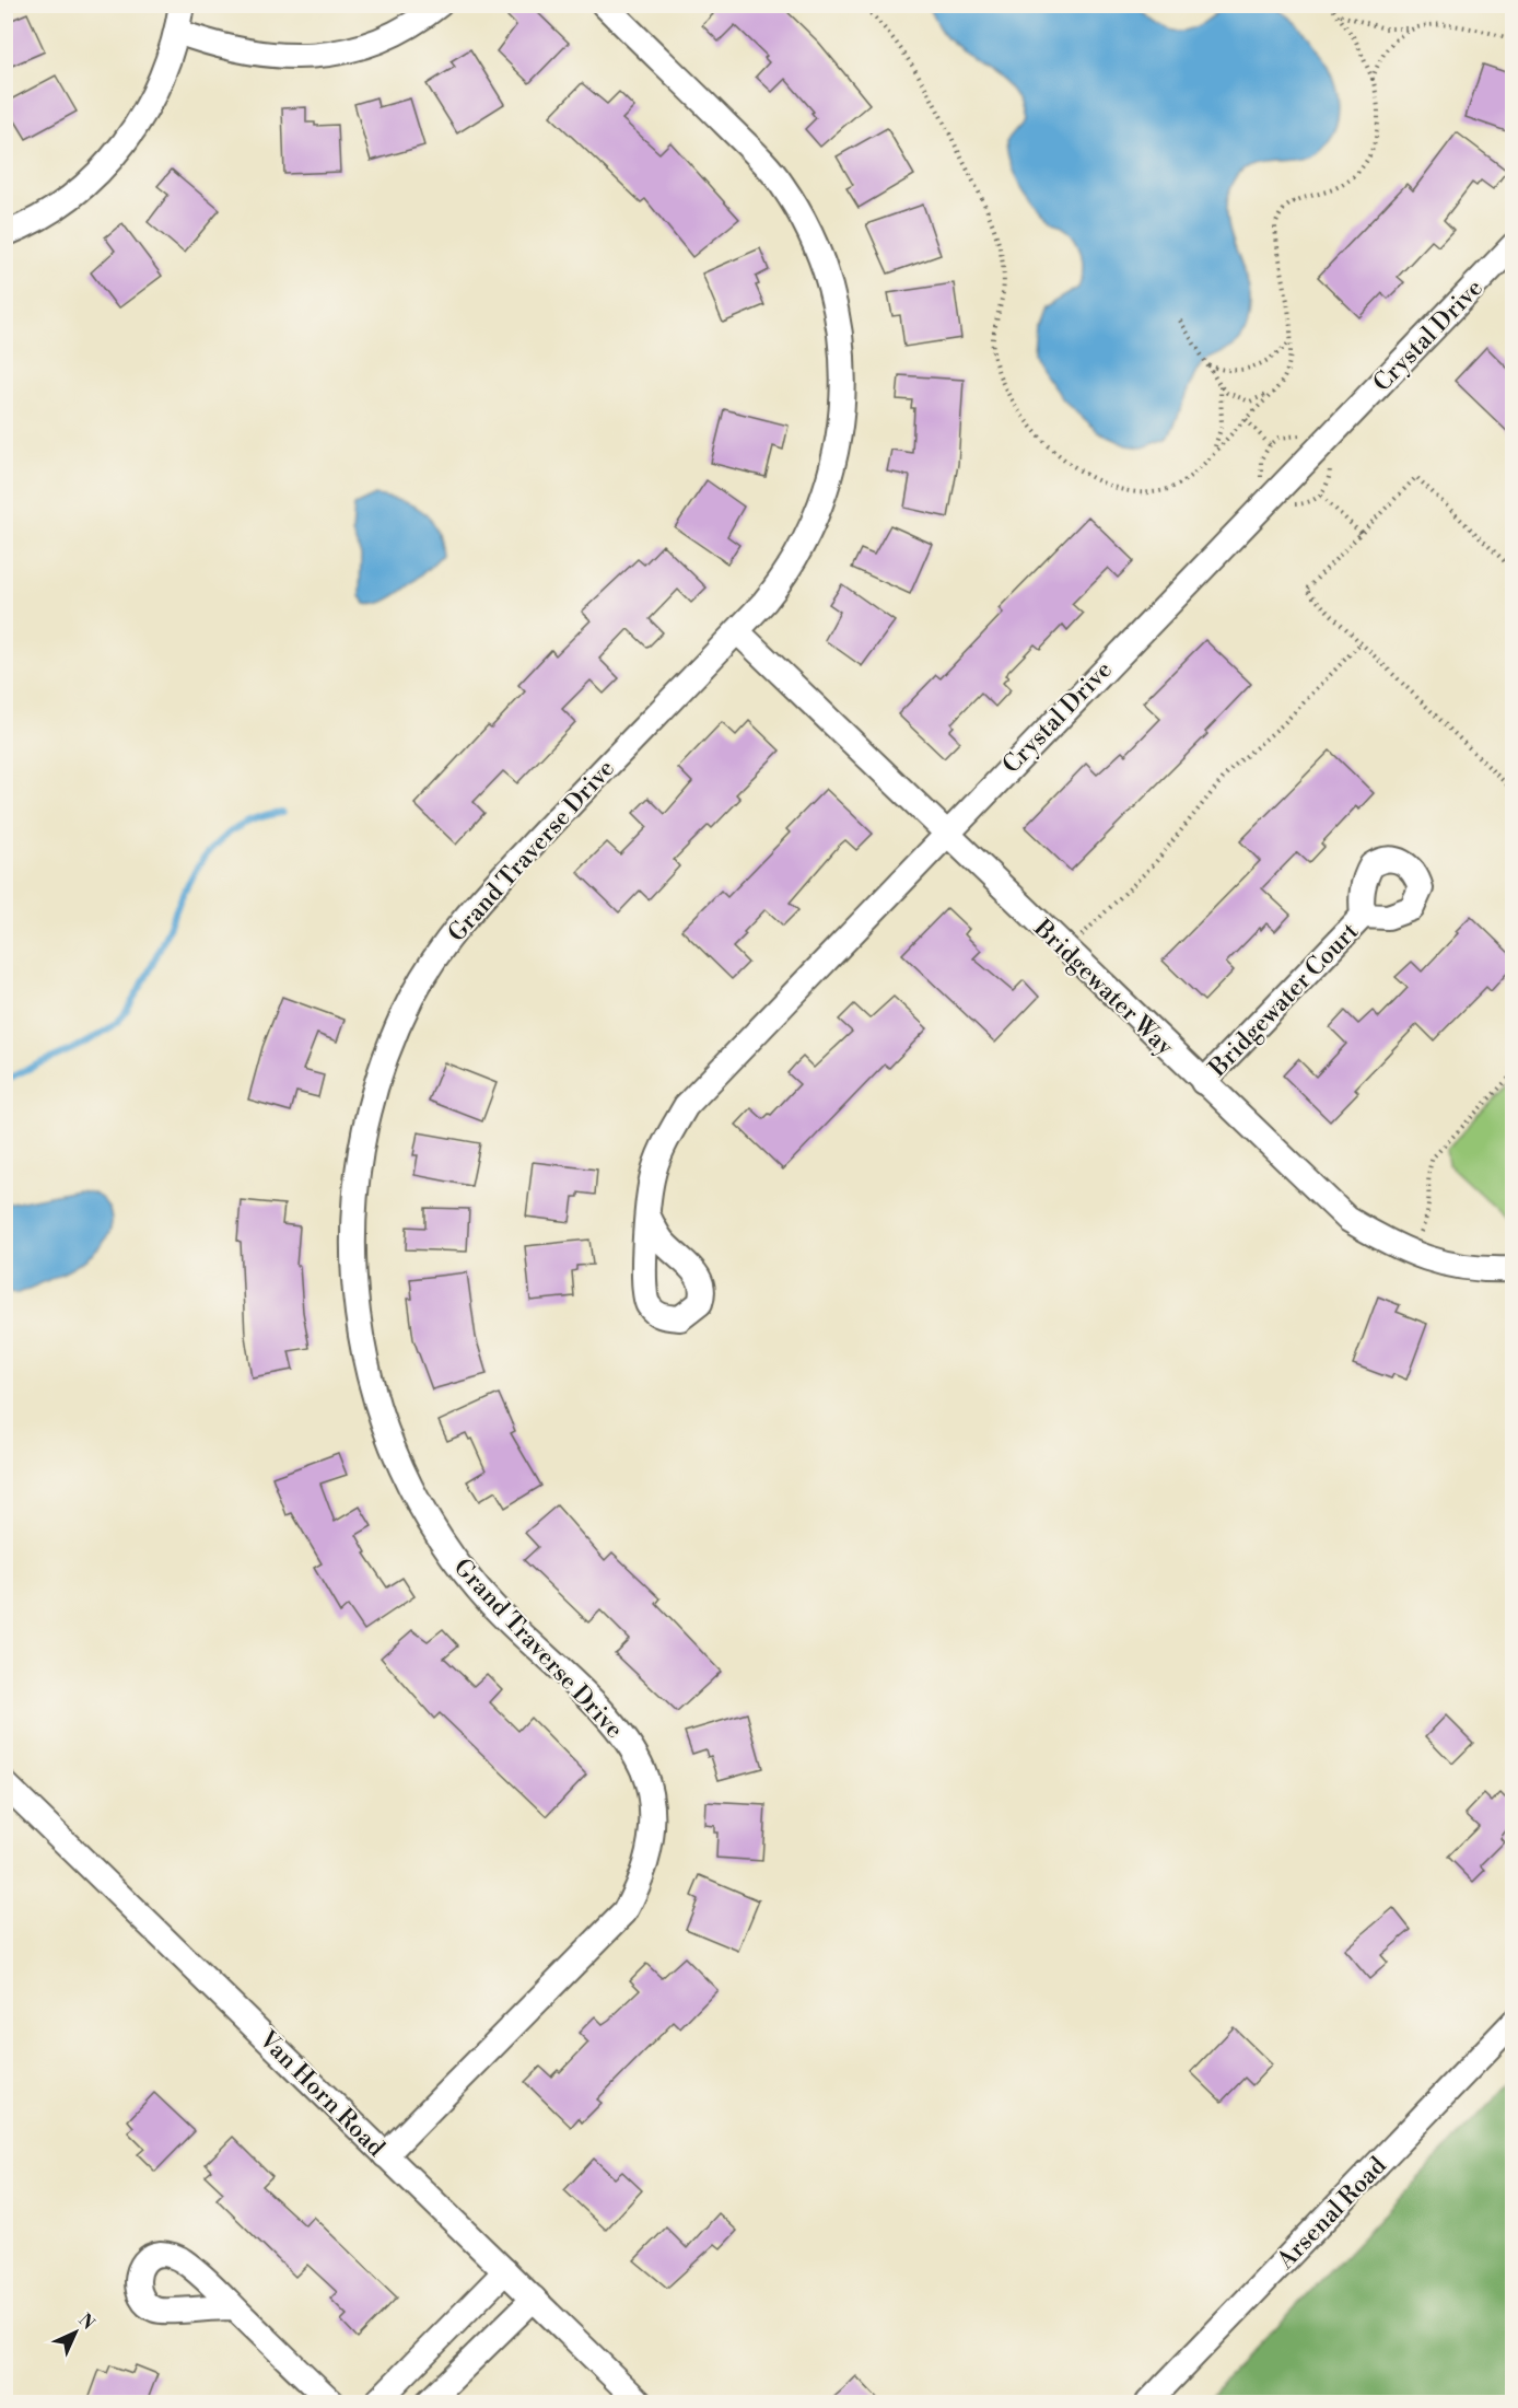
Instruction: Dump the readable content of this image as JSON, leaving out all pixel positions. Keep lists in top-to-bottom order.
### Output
{
  "streets": {
    "street": [
      "Crystal Drive",
      "Grand Traverse Drive",
      "Bridgewater Way",
      "Bridgewater Court",
      "Van Horn Road",
      "Arsenal Road"
    ]
  },
  "crossings": [
    ["Crystal Drive", "Bridgewater Way"],
    ["Grand Traverse Drive", "Bridgewater Way"],
    ["Grand Traverse Drive", "Van Horn Road"],
    ["Bridgewater Way", "Bridgewater Court"]
  ],
  "north": "top right"
}
